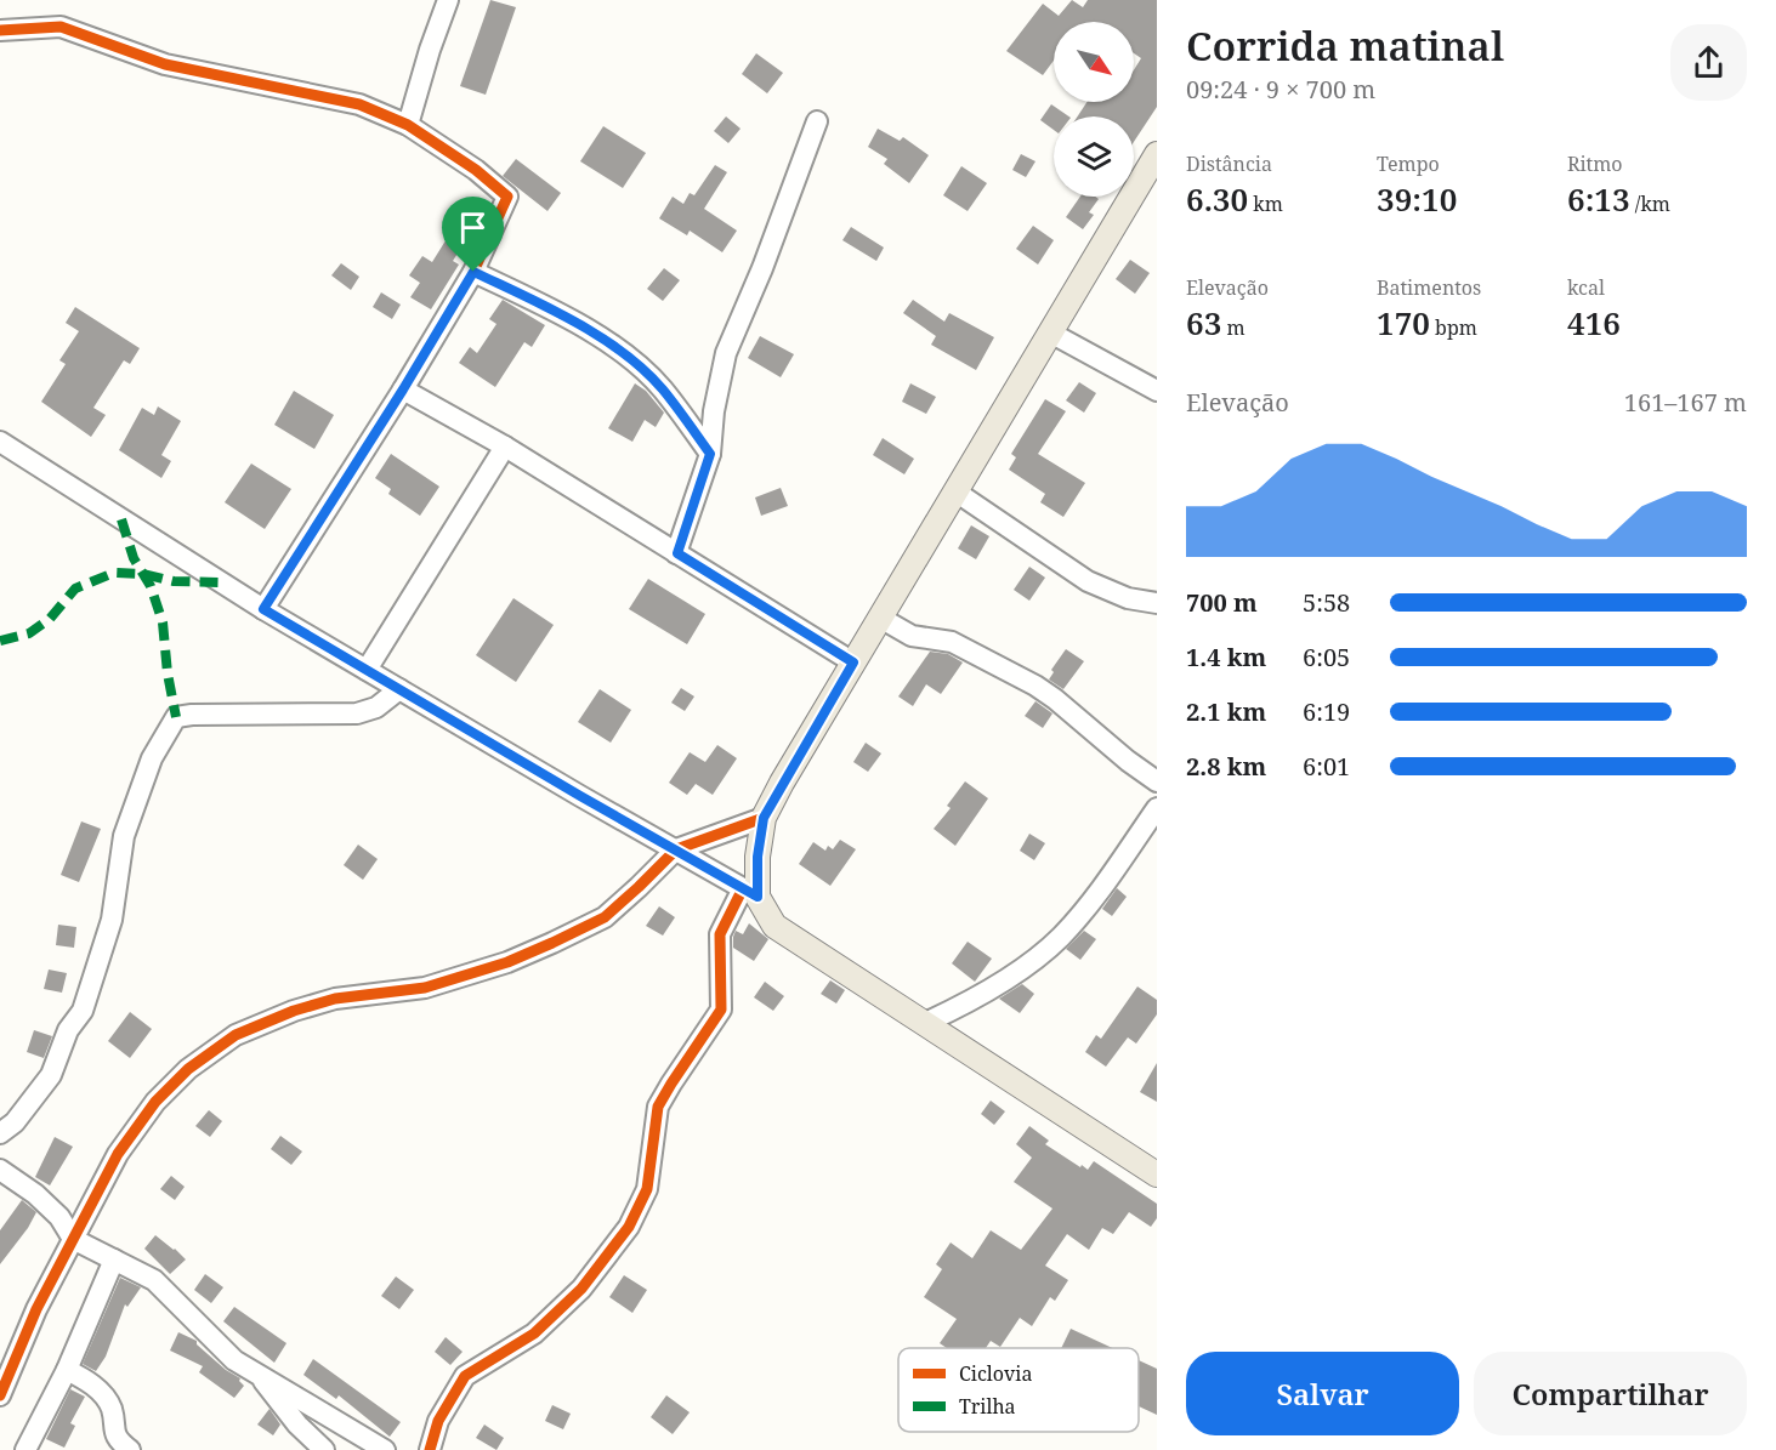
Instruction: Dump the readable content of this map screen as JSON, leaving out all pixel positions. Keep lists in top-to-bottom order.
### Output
{
  "legend": ["Ciclovia", "Trilha"],
  "north": "bottom right",
  "page": {
    "heading": ["Corrida matinal", "09:24 · 9 × 700 m"],
    "stats": [
      ["Distância", "6.30 km"],
      ["Tempo", "39:10"],
      ["Ritmo", "6:13 /km"],
      ["Elevação", "63 m"],
      ["Batimentos", "170 bpm"],
      ["kcal", "416"]
    ],
    "chart": ["Elevação", "161–167 m"],
    "list": [
      {
        "name": "700 m",
        "note": "5:58"
      },
      {
        "name": "1.4 km",
        "note": "6:05"
      },
      {
        "name": "2.1 km",
        "note": "6:19"
      },
      {
        "name": "2.8 km",
        "note": "6:01"
      }
    ],
    "buttons": ["Salvar", "Compartilhar"]
  }
}
